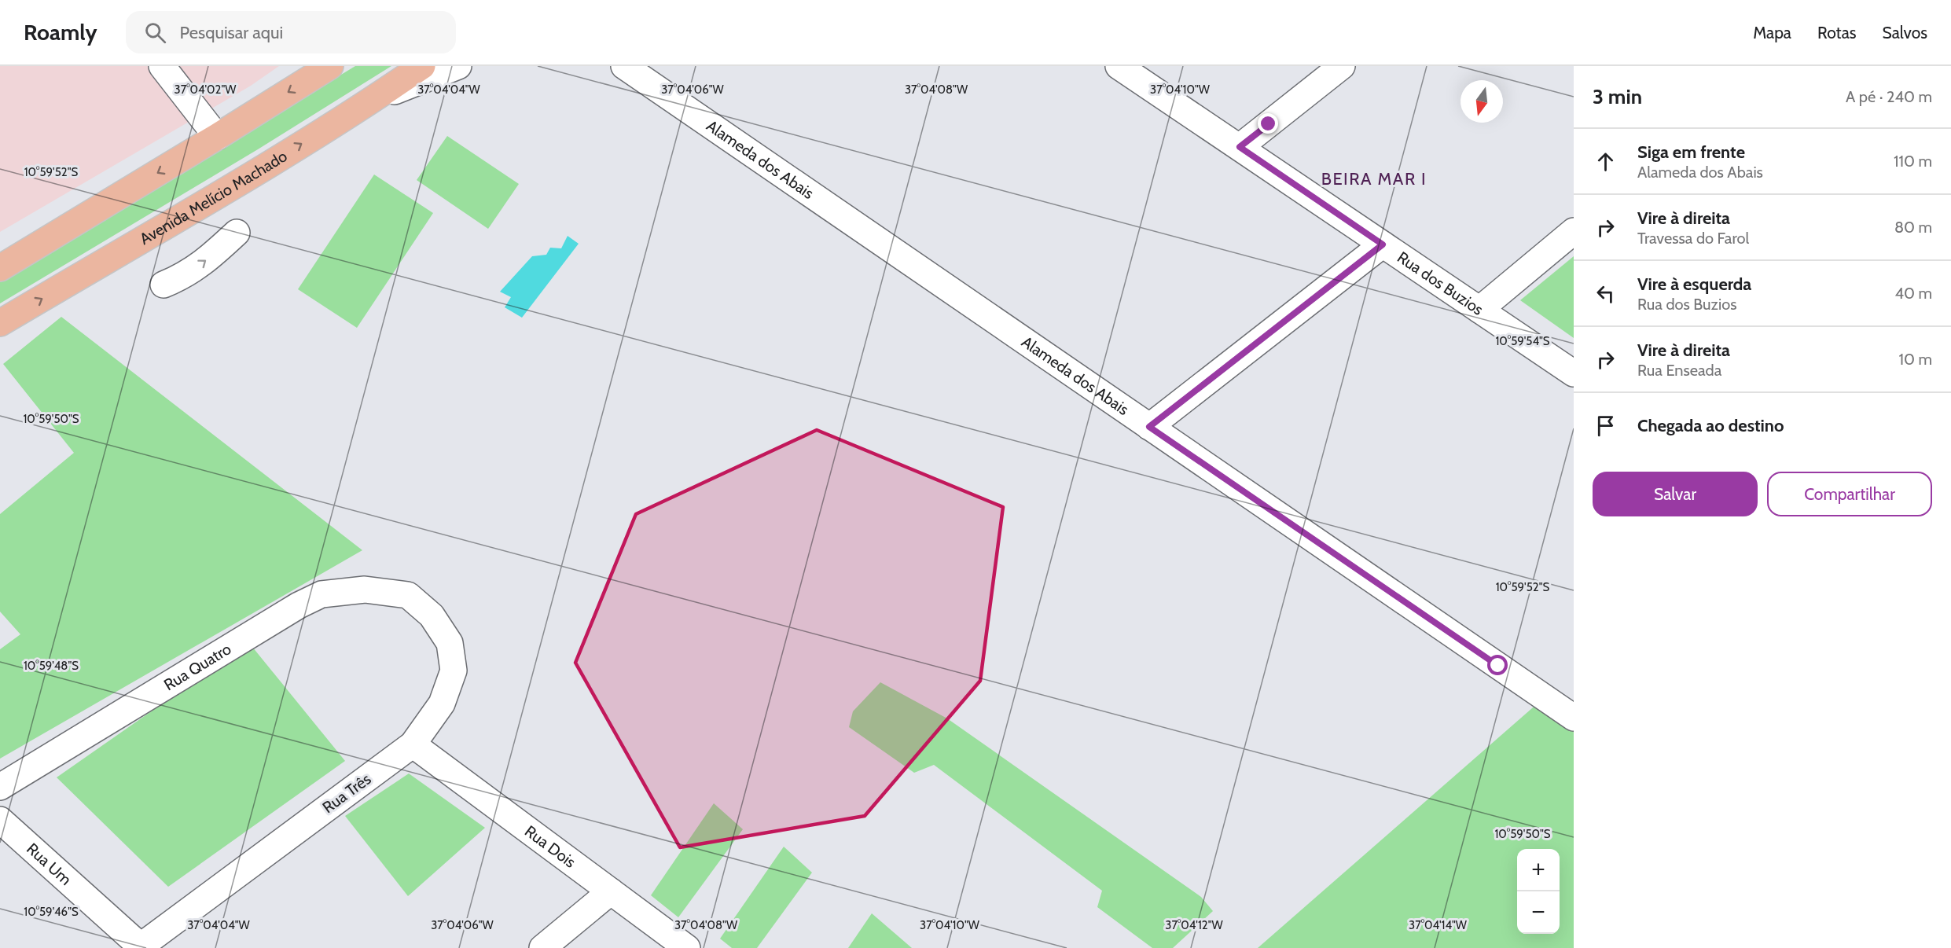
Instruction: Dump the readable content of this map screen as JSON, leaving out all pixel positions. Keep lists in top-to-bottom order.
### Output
{
  "streets": {
    "main road": ["Avenida Melício Machado"],
    "street": [
      "Alameda dos Abais",
      "Rua dos Buzios",
      "Rua Quatro",
      "Rua Três",
      "Rua Dois",
      "Rua Um"
    ]
  },
  "crossings": [
    ["Rua Quatro", "Rua Três"],
    ["Rua Três", "Rua Dois"],
    ["Rua Três", "Rua Um"]
  ],
  "districts": ["BEIRA MAR I"],
  "north": "bottom",
  "page": {
    "header": "Roamly",
    "search": "Pesquisar aqui",
    "nav": ["Mapa", "Rotas", "Salvos"],
    "heading": ["3 min", "A pé · 240 m"],
    "list": [
      ["Siga em frente", "Alameda dos Abais", "110 m"],
      ["Vire à direita", "Travessa do Farol", "80 m"],
      ["Vire à esquerda", "Rua dos Buzios", "40 m"],
      ["Vire à direita", "Rua Enseada", "10 m"],
      "Chegada ao destino"
    ],
    "buttons": ["Salvar", "Compartilhar"],
    "map_buttons": ["+", "−"]
  },
  "coordinates": [
    "37°04'02\"W",
    "37°04'04\"W",
    "37°04'06\"W",
    "37°04'08\"W",
    "37°04'10\"W",
    "10°59'52\"S",
    "10°59'54\"S",
    "10°59'50\"S",
    "10°59'48\"S",
    "10°59'46\"S",
    "37°04'12\"W",
    "37°04'14\"W"
  ]
}
